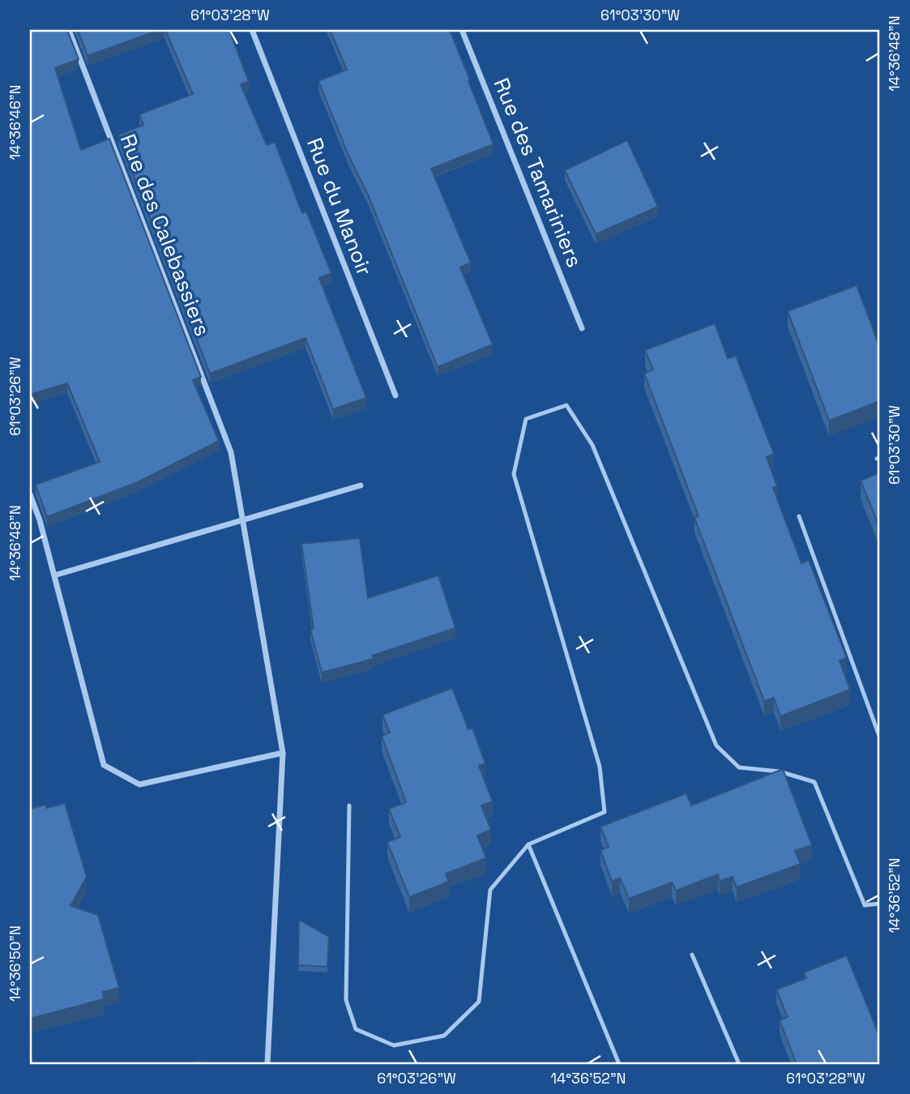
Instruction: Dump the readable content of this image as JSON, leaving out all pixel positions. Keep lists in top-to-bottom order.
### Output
{
  "streets": {
    "street": ["Rue des Tamariniers", "Rue du Manoir", "Rue des Calebassiers"]
  },
  "coordinates": [
    "61°03'28\"W",
    "61°03'30\"W",
    "14°36'48\"N",
    "14°36'46\"N",
    "61°03'26\"W",
    "14°36'52\"N",
    "14°36'50\"N"
  ]
}
